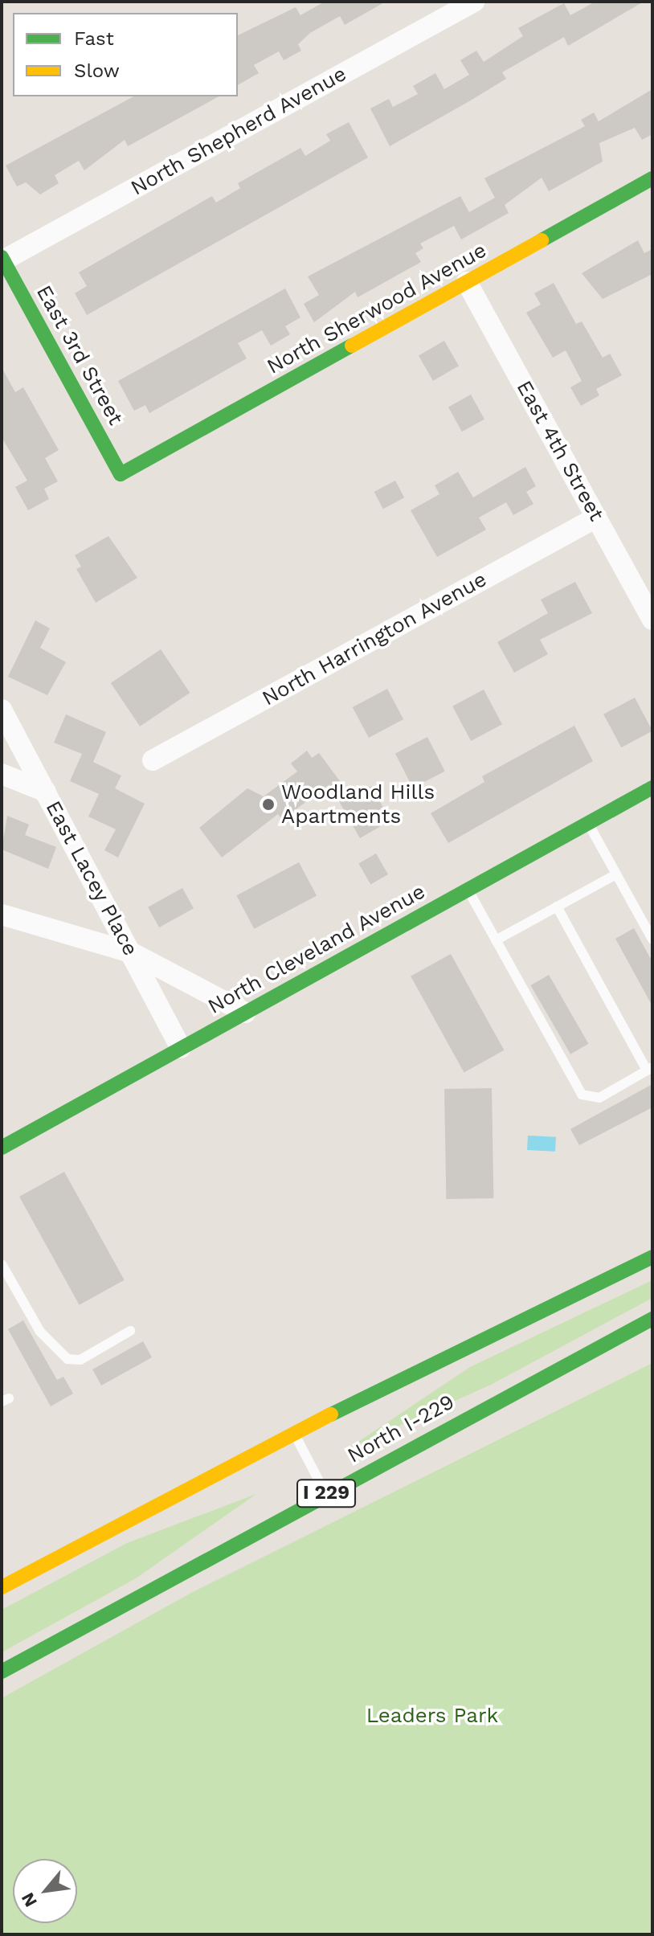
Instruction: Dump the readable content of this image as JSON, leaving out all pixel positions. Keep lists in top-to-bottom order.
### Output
{
  "streets": {
    "main road": [
      "North Sherwood Avenue",
      "East 3rd Street",
      "North Cleveland Avenue",
      "North I-229",
      "I 229"
    ],
    "street": [
      "North Shepherd Avenue",
      "East 4th Street",
      "North Harrington Avenue",
      "East Lacey Place"
    ]
  },
  "crossings": [
    ["North Shepherd Avenue", "East 3rd Street"],
    ["North Sherwood Avenue", "East 3rd Street"],
    ["North Sherwood Avenue", "East 4th Street"],
    ["East 4th Street", "North Harrington Avenue"],
    ["East Lacey Place", "North Cleveland Avenue"]
  ],
  "parks": ["Leaders Park"],
  "places": ["Woodland Hills Apartments"],
  "legend": ["Fast", "Slow"],
  "north": "bottom left"
}
